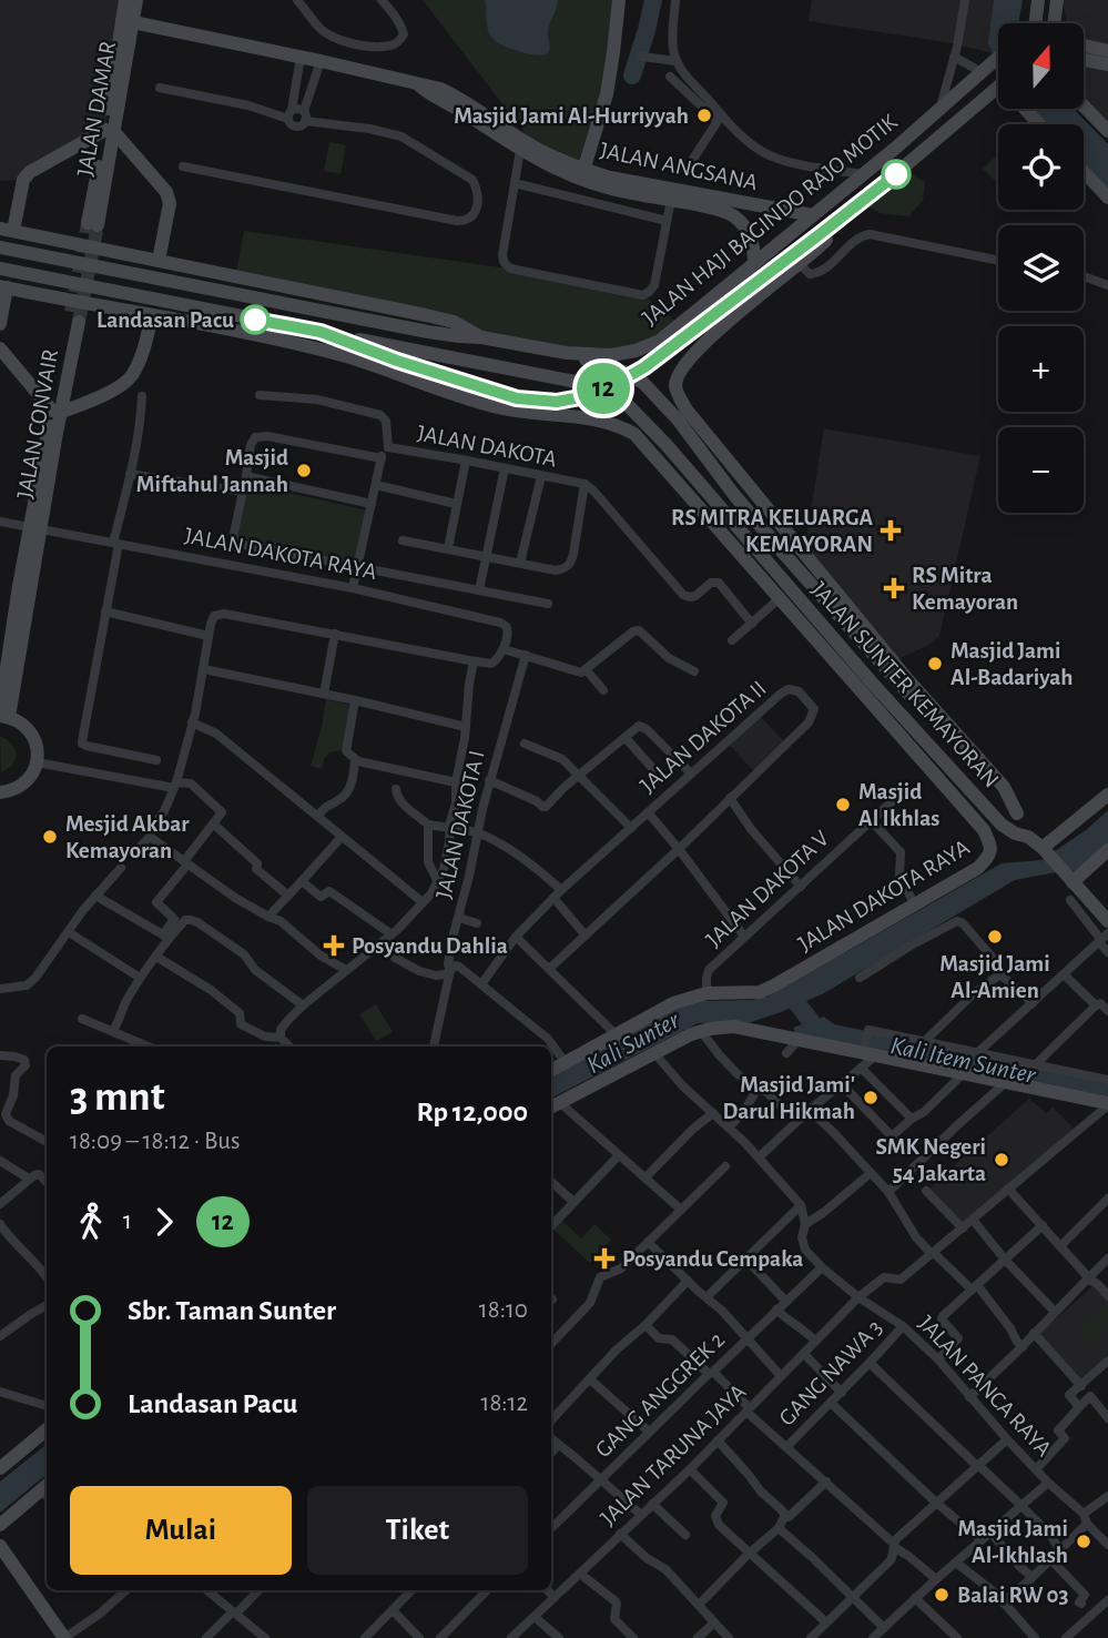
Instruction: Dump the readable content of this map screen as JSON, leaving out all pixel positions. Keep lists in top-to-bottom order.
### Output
{
  "streets": {
    "main road": [
      "JALAN DAMAR",
      "JALAN ANGSANA",
      "JALAN HAJI BAGINDO RAJO MOTIK",
      "JALAN CONVAIR",
      "JALAN DAKOTA RAYA",
      "JALAN SUNTER KEMAYORAN"
    ],
    "street": [
      "JALAN DAKOTA",
      "JALAN DAKOTA II",
      "JALAN DAKOTA I",
      "JALAN DAKOTA V",
      "GANG NAWA 3",
      "JALAN PANCA RAYA",
      "GANG ANGGREK 2",
      "JALAN TARUNA JAYA"
    ]
  },
  "crossings": [
    ["JALAN DAMAR", "JALAN ANGSANA"],
    ["JALAN ANGSANA", "JALAN HAJI BAGINDO RAJO MOTIK"],
    ["JALAN HAJI BAGINDO RAJO MOTIK", "JALAN DAKOTA RAYA"],
    ["JALAN HAJI BAGINDO RAJO MOTIK", "JALAN SUNTER KEMAYORAN"],
    ["JALAN CONVAIR", "JALAN DAKOTA RAYA"],
    ["JALAN DAKOTA", "JALAN DAKOTA RAYA"],
    ["JALAN DAKOTA RAYA", "JALAN SUNTER KEMAYORAN"],
    ["JALAN DAKOTA RAYA", "JALAN DAKOTA V"],
    ["JALAN DAKOTA II", "JALAN DAKOTA V"],
    ["GANG NAWA 3", "JALAN PANCA RAYA"],
    ["JALAN PANCA RAYA", "GANG ANGGREK 2"],
    ["JALAN PANCA RAYA", "JALAN TARUNA JAYA"]
  ],
  "water": ["Kali Sunter", "Kali Item Sunter"],
  "places": {
    "other": [
      "Masjid Jami Al-Hurriyyah",
      "Landasan Pacu",
      "Masjid Miftahul Jannah",
      "Masjid Jami Al-Badariyah",
      "Masjid Al Ikhlas",
      "Mesjid Akbar Kemayoran",
      "Masjid Jami Al-Amien",
      "Masjid Jami' Darul Hikmah",
      "SMK Negeri 54 Jakarta",
      "Masjid Jami Al-Ikhlash",
      "Balai RW 03"
    ],
    "health": [
      "RS MITRA KELUARGA KEMAYORAN",
      "RS Mitra Kemayoran",
      "Posyandu Dahlia",
      "Posyandu Cempaka"
    ]
  },
  "lines": ["bus line 12"],
  "north": "top",
  "page": {
    "on_map": "12",
    "map_buttons": ["+", "−"],
    "heading": ["3 mnt", "18:09 – 18:12 · Bus", "Rp 12,000"],
    "legs": ["1", "12"],
    "list": [
      {
        "name": "Sbr. Taman Sunter",
        "value": "18:10"
      },
      {
        "name": "Landasan Pacu",
        "value": "18:12"
      }
    ],
    "buttons": ["Mulai", "Tiket"]
  }
}
